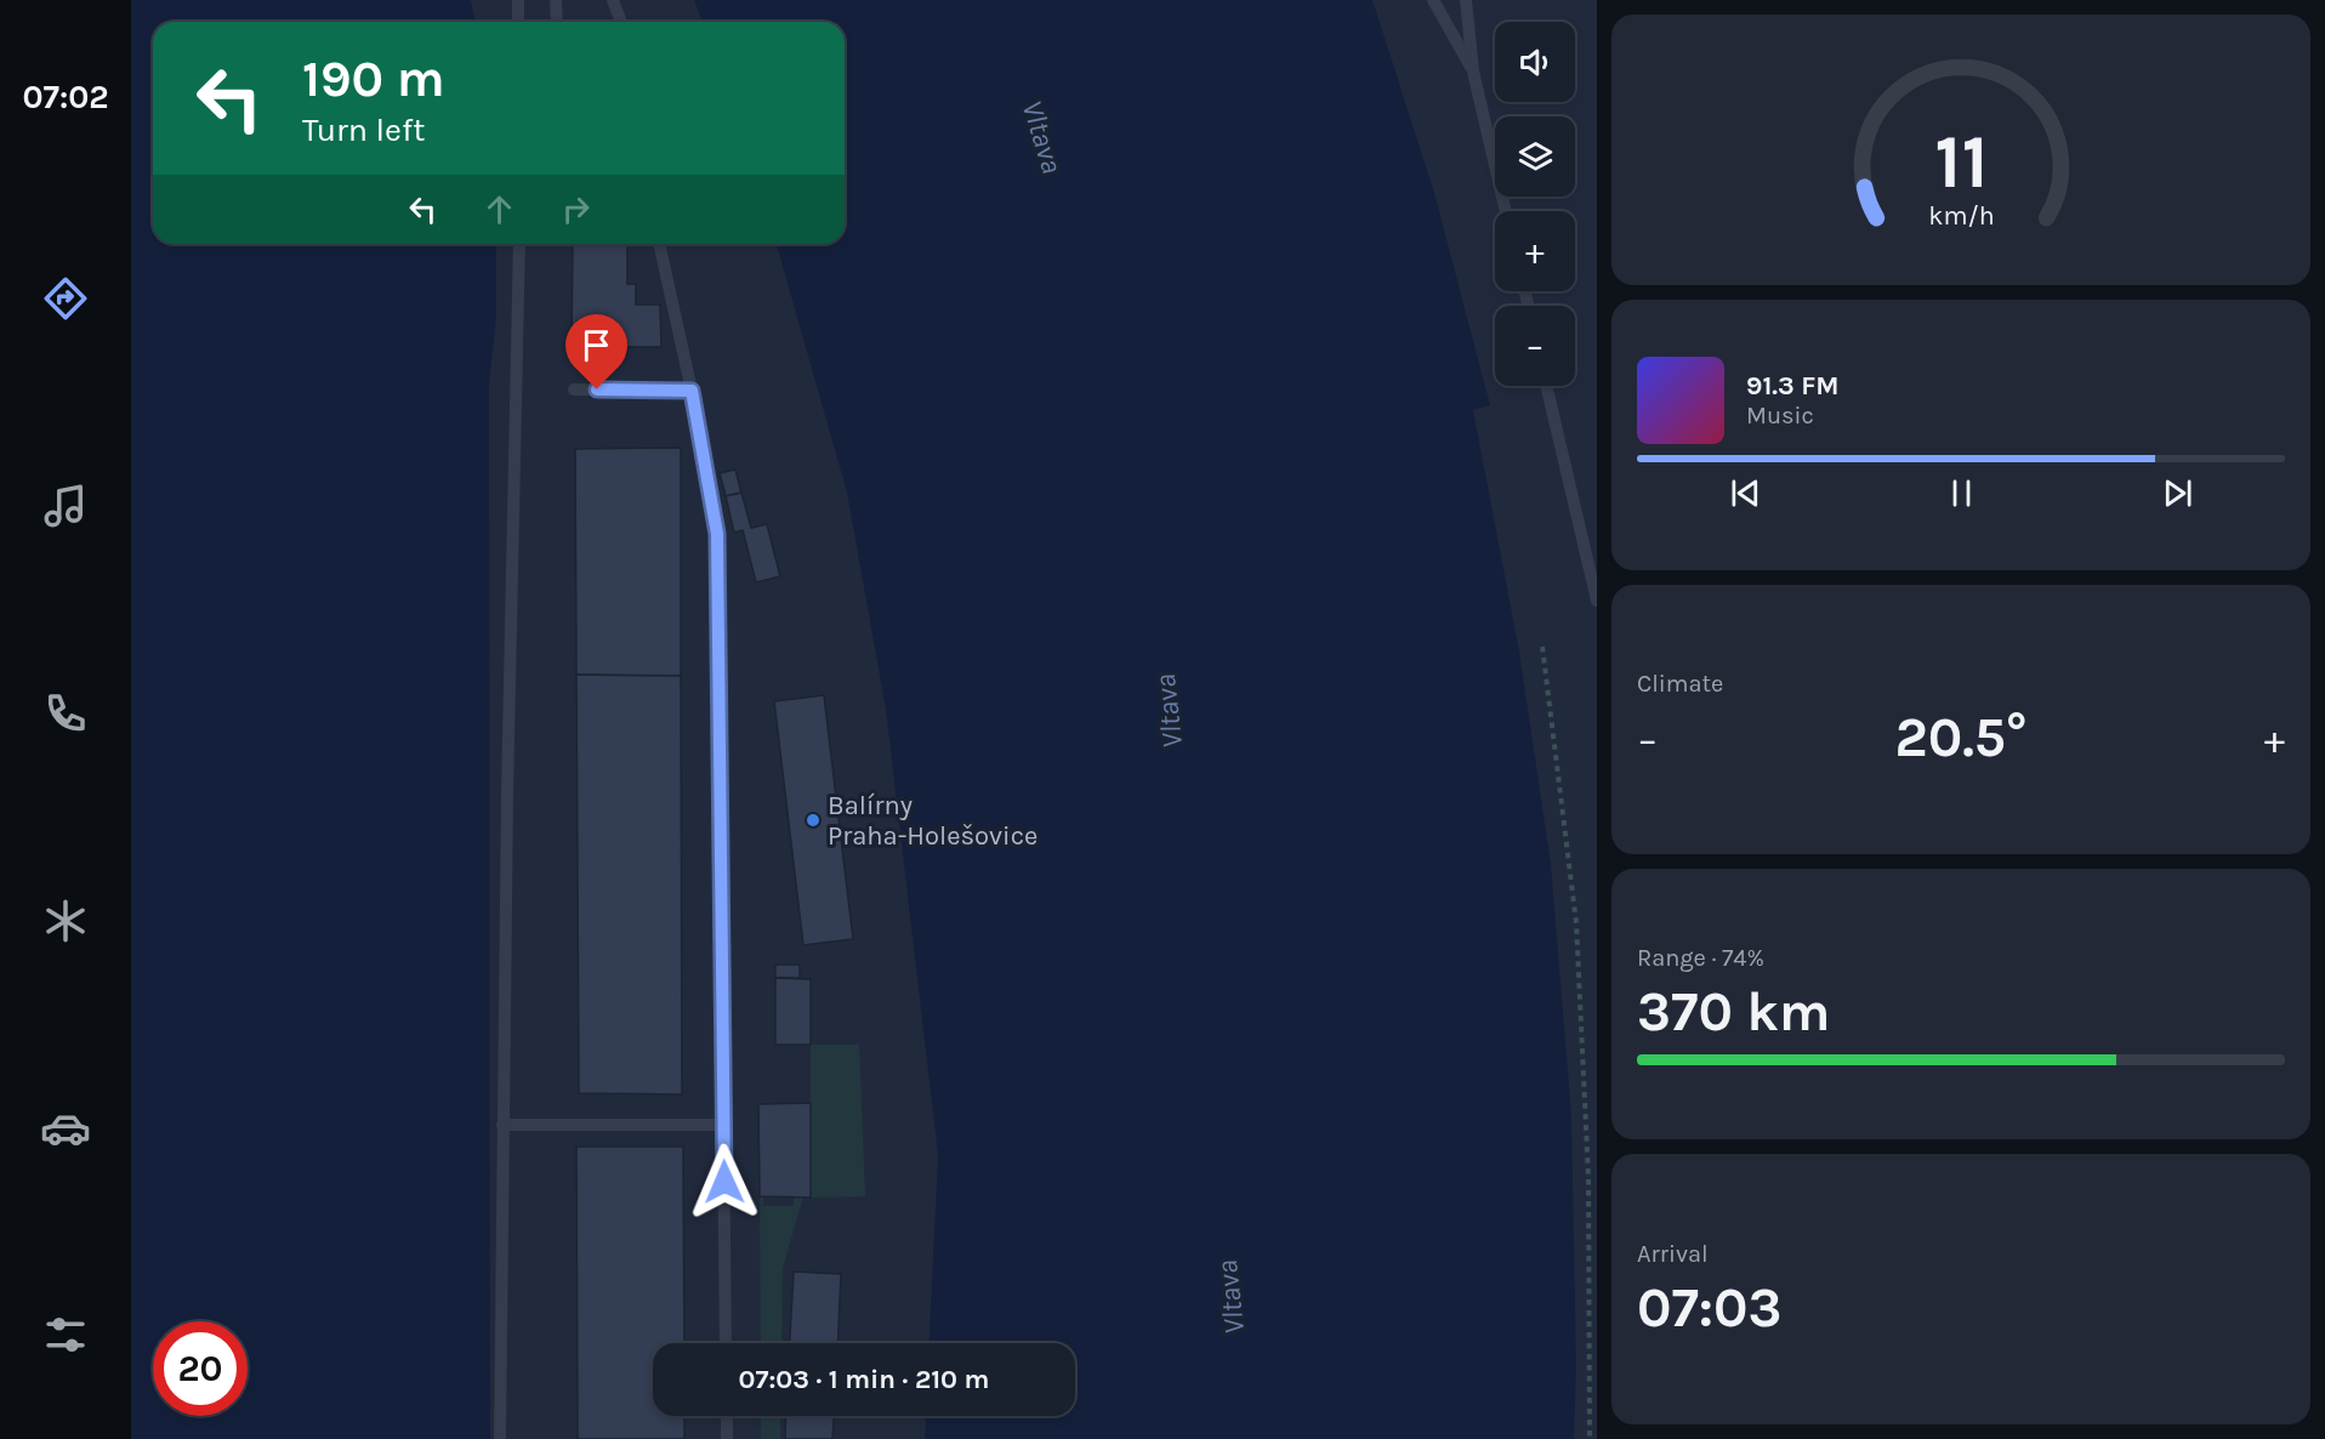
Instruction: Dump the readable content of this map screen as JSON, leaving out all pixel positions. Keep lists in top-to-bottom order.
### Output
{
  "water": ["Vltava"],
  "places": ["Balírny Praha-Holešovice"],
  "page": {
    "tabs": "07:02",
    "map_buttons": ["+", "−"],
    "turn": ["190 m", "Turn left"],
    "song": ["91.3 FM", "Music"],
    "tile": [
      "Climate",
      ["Range · 74%", "370 km"],
      ["Arrival", "07:03"]
    ],
    "heat": ["−", "20.5°", "+"],
    "limit": "20",
    "trip": "07:03 · 1 min · 210 m",
    "gauge": ["11", "km/h"]
  }
}
